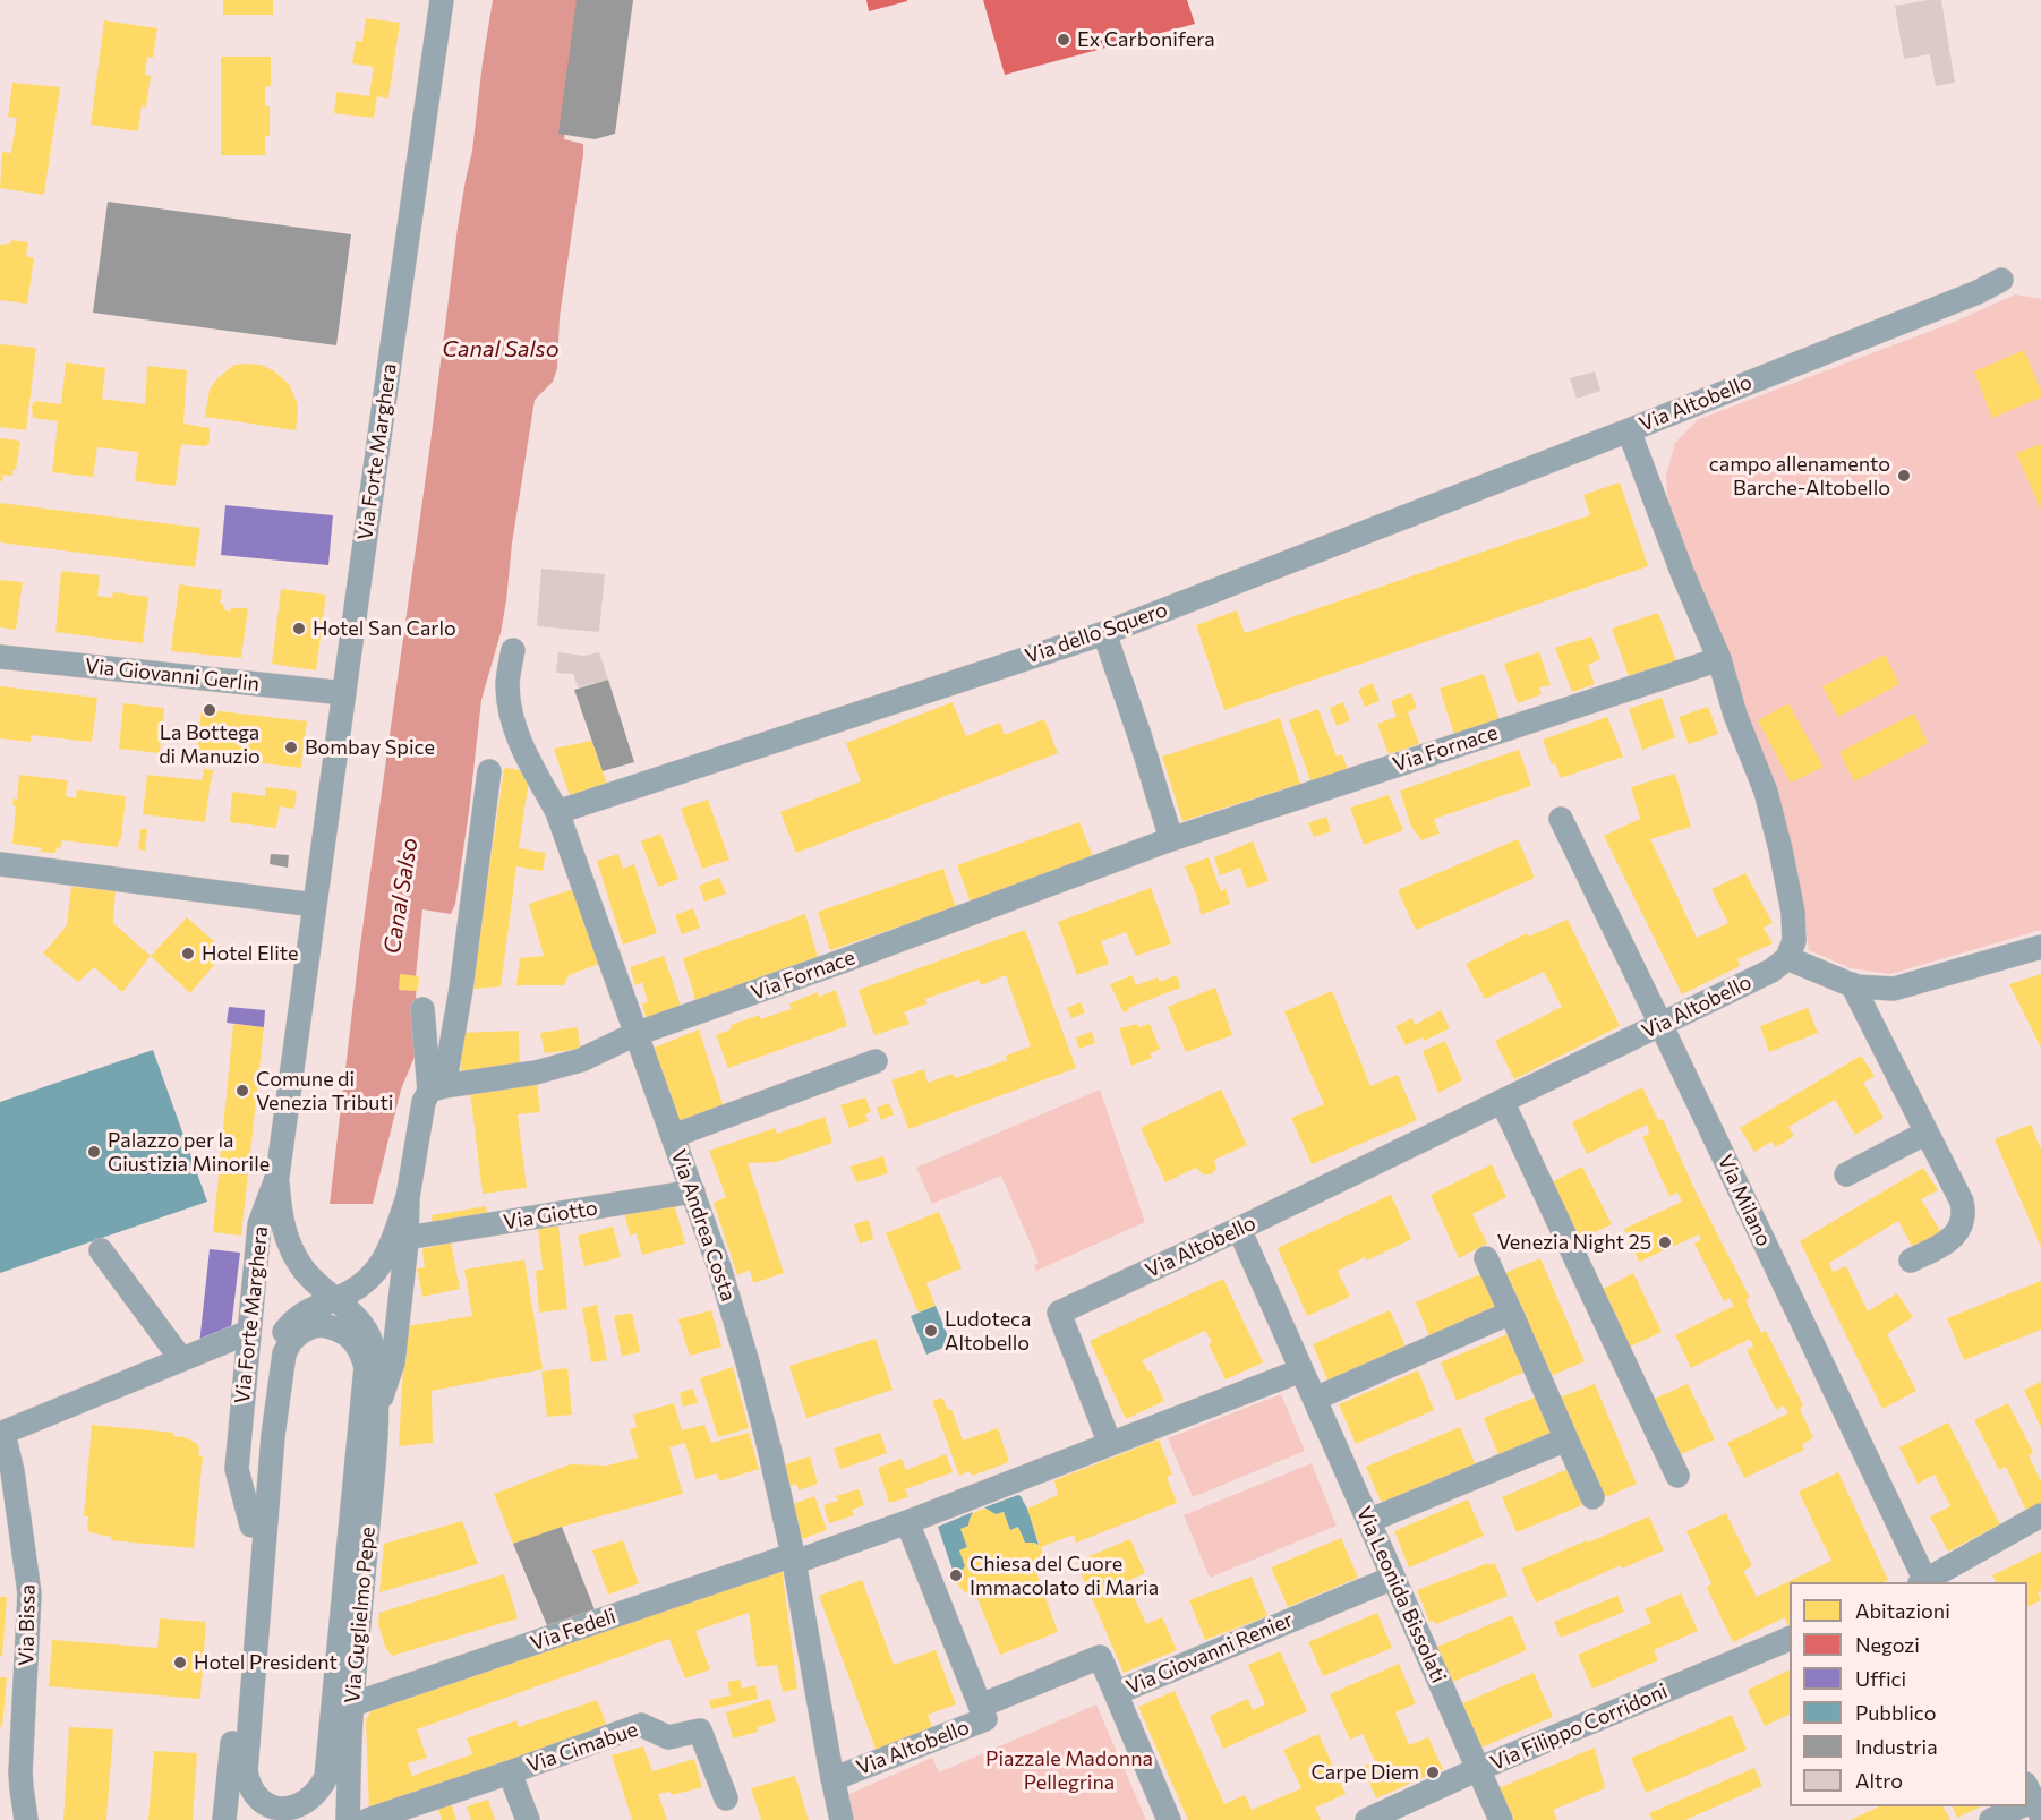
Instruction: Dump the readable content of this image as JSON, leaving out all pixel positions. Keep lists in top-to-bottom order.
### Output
{
  "streets": {
    "street": [
      "Via Altobello",
      "Via Forte Marghera",
      "Via dello Squero",
      "Via Giovanni Gerlin",
      "Via Fornace",
      "Via Milano",
      "Via Giotto",
      "Via Andrea Costa",
      "Via Leonida Bissolati",
      "Via Guglielmo Pepe",
      "Via Bissa",
      "Via Fedeli",
      "Via Giovanni Renier",
      "Via Filippo Corridoni",
      "Via Cimabue"
    ]
  },
  "crossings": [
    ["Via Altobello", "Via dello Squero"],
    ["Via Altobello", "Via Fornace"],
    ["Via Altobello", "Via Milano"],
    ["Via Altobello", "Via Andrea Costa"],
    ["Via Altobello", "Via Leonida Bissolati"],
    ["Via Forte Marghera", "Via Giovanni Gerlin"],
    ["Via Forte Marghera", "Via Giotto"],
    ["Via Forte Marghera", "Via Guglielmo Pepe"],
    ["Via dello Squero", "Via Andrea Costa"],
    ["Via Fornace", "Via Andrea Costa"],
    ["Via Giotto", "Via Andrea Costa"],
    ["Via Giotto", "Via Guglielmo Pepe"],
    ["Via Andrea Costa", "Via Fedeli"],
    ["Via Leonida Bissolati", "Via Giovanni Renier"],
    ["Via Leonida Bissolati", "Via Filippo Corridoni"],
    ["Via Guglielmo Pepe", "Via Fedeli"]
  ],
  "water": ["Canal Salso"],
  "parks": ["Piazzale Madonna Pellegrina"],
  "places": [
    "Ex Carbonifera",
    "campo allenamento Barche-Altobello",
    "Hotel San Carlo",
    "La Bottega di Manuzio",
    "Bombay Spice",
    "Hotel Elite",
    "Comune di Venezia Tributi",
    "Palazzo per la Giustizia Minorile",
    "Venezia Night 25",
    "Ludoteca Altobello",
    "Chiesa del Cuore Immacolato di Maria",
    "Hotel President",
    "Carpe Diem"
  ],
  "legend": [
    "Abitazioni",
    "Negozi",
    "Uffici",
    "Pubblico",
    "Industria",
    "Altro"
  ]
}
